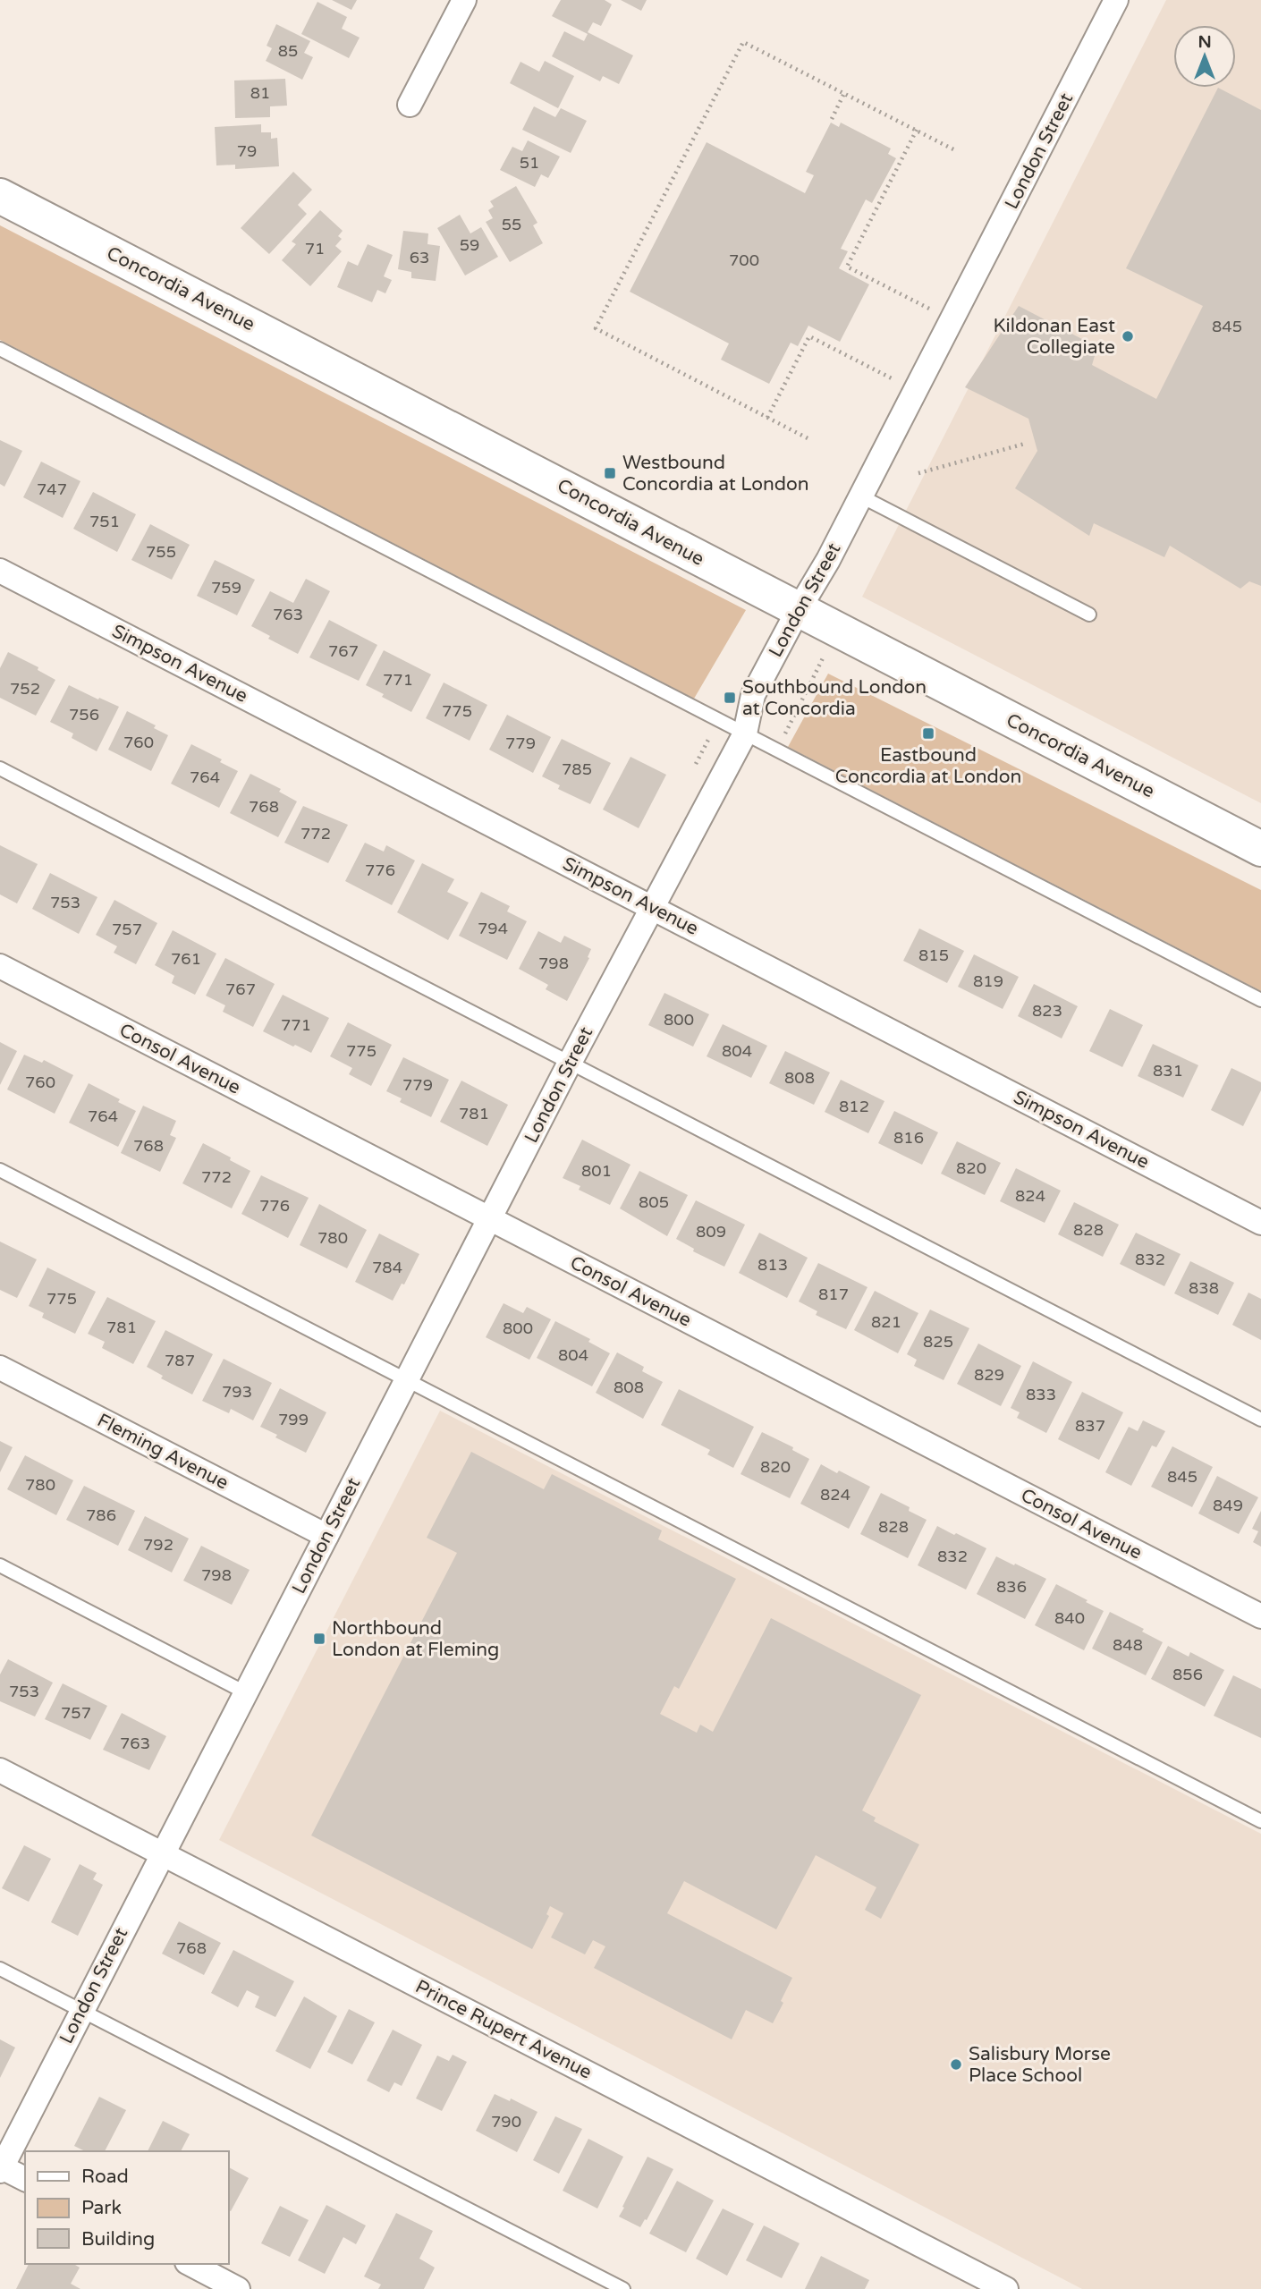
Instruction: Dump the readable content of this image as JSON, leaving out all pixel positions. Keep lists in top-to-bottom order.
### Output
{
  "streets": {
    "main road": ["Concordia Avenue"],
    "street": [
      "London Street",
      "Simpson Avenue",
      "Consol Avenue",
      "Fleming Avenue",
      "Prince Rupert Avenue"
    ]
  },
  "crossings": [
    ["London Street", "Concordia Avenue"],
    ["London Street", "Simpson Avenue"],
    ["London Street", "Consol Avenue"],
    ["London Street", "Fleming Avenue"],
    ["London Street", "Prince Rupert Avenue"]
  ],
  "places": {
    "other": ["Kildonan East Collegiate", "Salisbury Morse Place School"],
    "transit": [
      "Westbound Concordia at London",
      "Southbound London at Concordia",
      "Eastbound Concordia at London",
      "Northbound London at Fleming"
    ]
  },
  "house_numbers": [
    "85",
    "81",
    "79",
    "51",
    "55",
    "59",
    "71",
    "63",
    "700",
    "845",
    "747",
    "751",
    "755",
    "759",
    "763",
    "767",
    "771",
    "752",
    "775",
    "756",
    "760",
    "779",
    "785",
    "764",
    "768",
    "772",
    "776",
    "753",
    "794",
    "757",
    "815",
    "761",
    "798",
    "819",
    "767",
    "823",
    "800",
    "771",
    "775",
    "804",
    "831",
    "808",
    "760",
    "779",
    "812",
    "781",
    "764",
    "816",
    "768",
    "820",
    "801",
    "772",
    "824",
    "805",
    "776",
    "828",
    "809",
    "780",
    "832",
    "813",
    "784",
    "838",
    "817",
    "775",
    "821",
    "781",
    "800",
    "825",
    "804",
    "787",
    "829",
    "808",
    "793",
    "833",
    "799",
    "837",
    "820",
    "845",
    "780",
    "824",
    "849",
    "786",
    "828",
    "792",
    "832",
    "798",
    "836",
    "840",
    "848",
    "856",
    "753",
    "757",
    "763",
    "768",
    "790"
  ],
  "legend": ["Road", "Park", "Building"],
  "north": "top"
}
